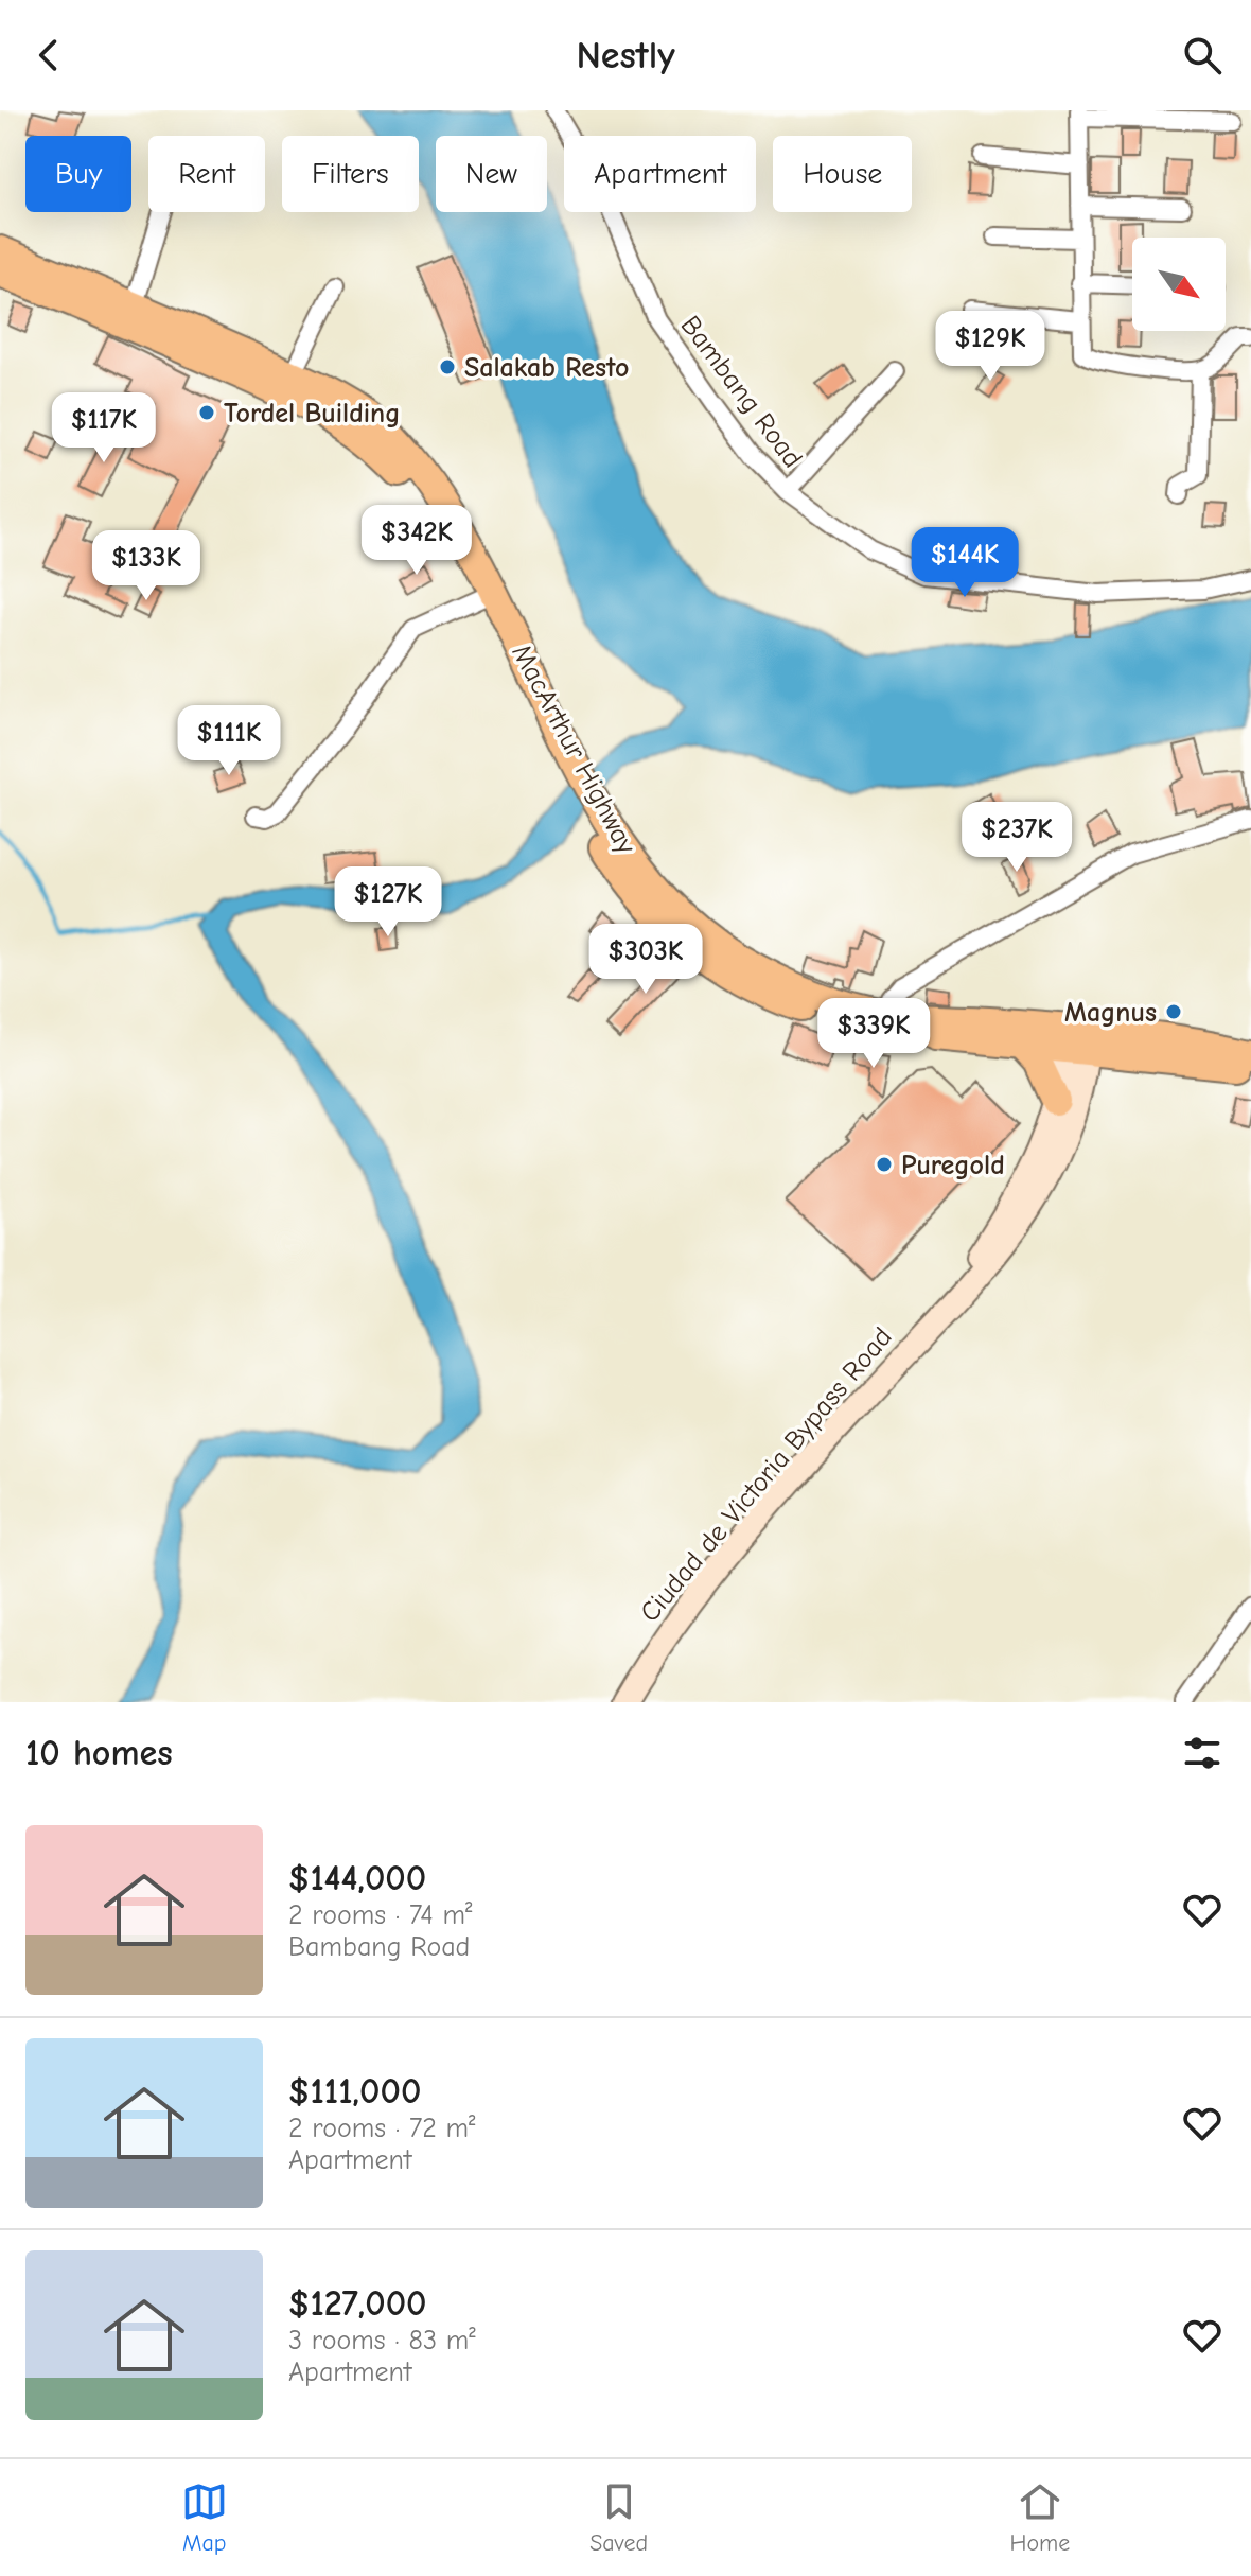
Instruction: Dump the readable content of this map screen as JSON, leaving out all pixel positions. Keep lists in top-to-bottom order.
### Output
{
  "streets": {
    "highway": ["MacArthur Highway"],
    "main road": ["Ciudad de Victoria Bypass Road"],
    "street": ["Bambang Road"]
  },
  "crossings": [
    ["MacArthur Highway", "Ciudad de Victoria Bypass Road"]
  ],
  "places": [
    "Salakab Resto",
    "Tordel Building",
    "Magnus",
    "Puregold"
  ],
  "north": "bottom right",
  "page": {
    "header": "Nestly",
    "chip": [
      "Buy",
      "Rent",
      "Filters",
      "New",
      "Apartment",
      "House"
    ],
    "price": [
      "$129K",
      "$117K",
      "$342K",
      "$144K",
      "$133K",
      "$111K",
      "$237K",
      "$127K",
      "$303K",
      "$339K"
    ],
    "heading": "10 homes",
    "list": [
      {
        "name": "$144,000",
        "note": "2 rooms · 74 m² · Bambang Road"
      },
      {
        "name": "$111,000",
        "note": "2 rooms · 72 m² · Apartment"
      },
      {
        "name": "$127,000",
        "note": "3 rooms · 83 m² · Apartment"
      }
    ],
    "tabs": ["Map", "Saved", "Home"]
  }
}
